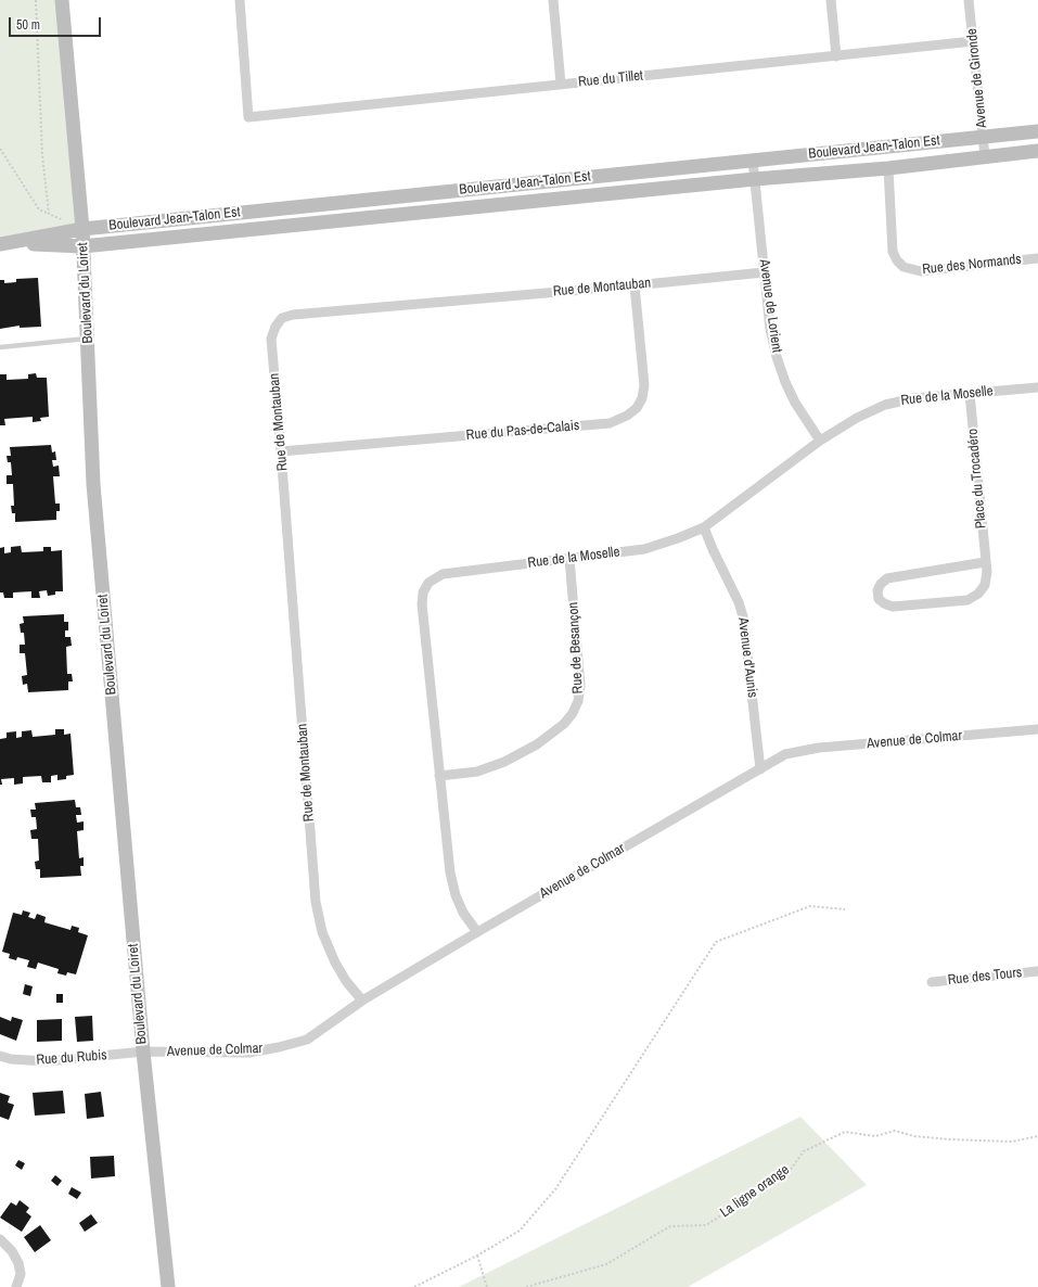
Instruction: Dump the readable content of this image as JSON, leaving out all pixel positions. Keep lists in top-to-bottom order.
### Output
{
  "streets": {
    "street": [
      "Avenue de Gironde",
      "Rue du Tillet",
      "Boulevard Jean-Talon Est",
      "Rue des Normands",
      "Rue de Montauban",
      "Boulevard du Loiret",
      "Avenue de Lorient",
      "Rue de la Moselle",
      "Rue du Pas-de-Calais",
      "Place du Trocadéro",
      "Rue de Besançon",
      "Avenue d'Aunis",
      "Avenue de Colmar",
      "Rue des Tours",
      "Rue du Rubis"
    ],
    "path": ["La ligne orange"]
  },
  "crossings": [
    ["Avenue de Gironde", "Rue du Tillet"],
    ["Avenue de Gironde", "Boulevard Jean-Talon Est"],
    ["Boulevard Jean-Talon Est", "Rue des Normands"],
    ["Boulevard Jean-Talon Est", "Boulevard du Loiret"],
    ["Boulevard Jean-Talon Est", "Avenue de Lorient"],
    ["Rue de Montauban", "Avenue de Lorient"],
    ["Rue de Montauban", "Rue du Pas-de-Calais"],
    ["Rue de Montauban", "Avenue de Colmar"],
    ["Boulevard du Loiret", "Avenue de Colmar"],
    ["Boulevard du Loiret", "Rue du Rubis"],
    ["Avenue de Lorient", "Rue de la Moselle"],
    ["Rue de la Moselle", "Place du Trocadéro"],
    ["Rue de la Moselle", "Rue de Besançon"],
    ["Rue de la Moselle", "Avenue d'Aunis"],
    ["Rue de la Moselle", "Avenue de Colmar"],
    ["Avenue d'Aunis", "Avenue de Colmar"],
    ["Avenue de Colmar", "Rue du Rubis"]
  ],
  "scale_bar": "50 m"
}
